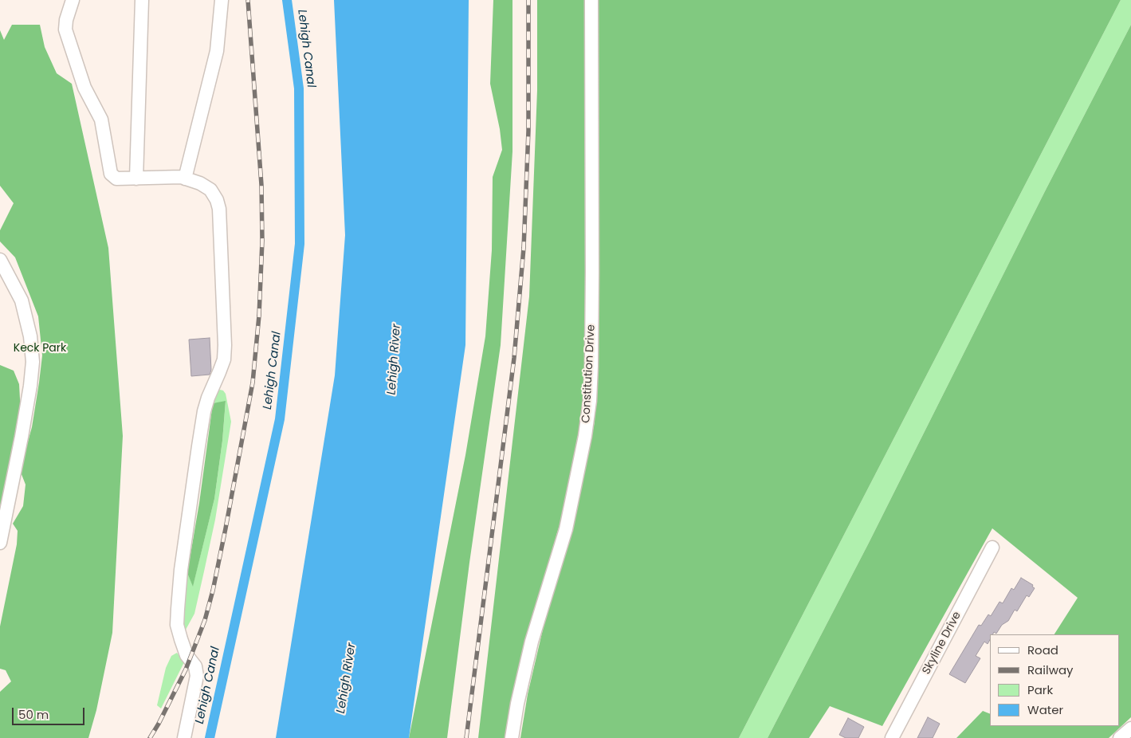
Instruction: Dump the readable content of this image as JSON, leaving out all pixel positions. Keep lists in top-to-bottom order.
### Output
{
  "streets": {
    "street": ["Constitution Drive", "Skyline Drive"]
  },
  "water": ["Lehigh Canal", "Lehigh River"],
  "parks": ["Keck Park"],
  "legend": [
    "Road",
    "Railway",
    "Park",
    "Water"
  ],
  "scale_bar": "50 m"
}
